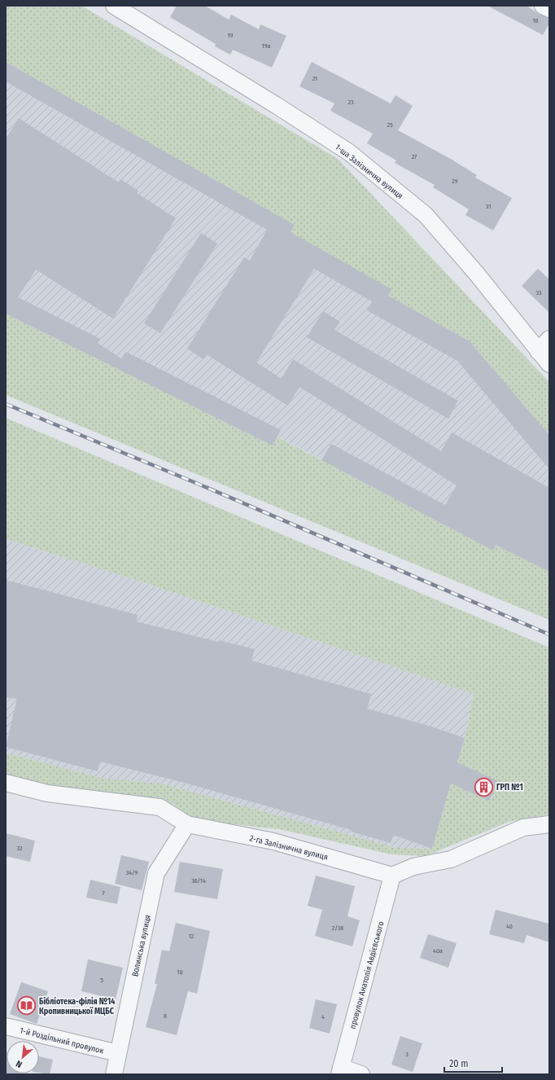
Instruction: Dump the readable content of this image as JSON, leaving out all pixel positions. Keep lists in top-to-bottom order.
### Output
{
  "streets": {
    "street": [
      "1-ша Залізнична вулиця",
      "2-га Залізнична вулиця",
      "Волинська вулиця",
      "провулок Анатолія Авдієвського",
      "1-й Роздільний провулок"
    ]
  },
  "crossings": [
    ["2-га Залізнична вулиця", "Волинська вулиця"],
    ["2-га Залізнична вулиця", "провулок Анатолія Авдієвського"],
    ["Волинська вулиця", "1-й Роздільний провулок"]
  ],
  "places": {
    "building": ["ГРП №1"],
    "library": ["Бібліотека-філія №14 Кропивницької МЦБС"]
  },
  "house_numbers": [
    "18",
    "19",
    "19а",
    "21",
    "23",
    "25",
    "27",
    "29",
    "31",
    "33",
    "32",
    "34/9",
    "36/14",
    "7",
    "40",
    "2/38",
    "12",
    "40а",
    "10",
    "5",
    "8",
    "4",
    "3"
  ],
  "scale_bar": "20 m",
  "north": "bottom left"
}
